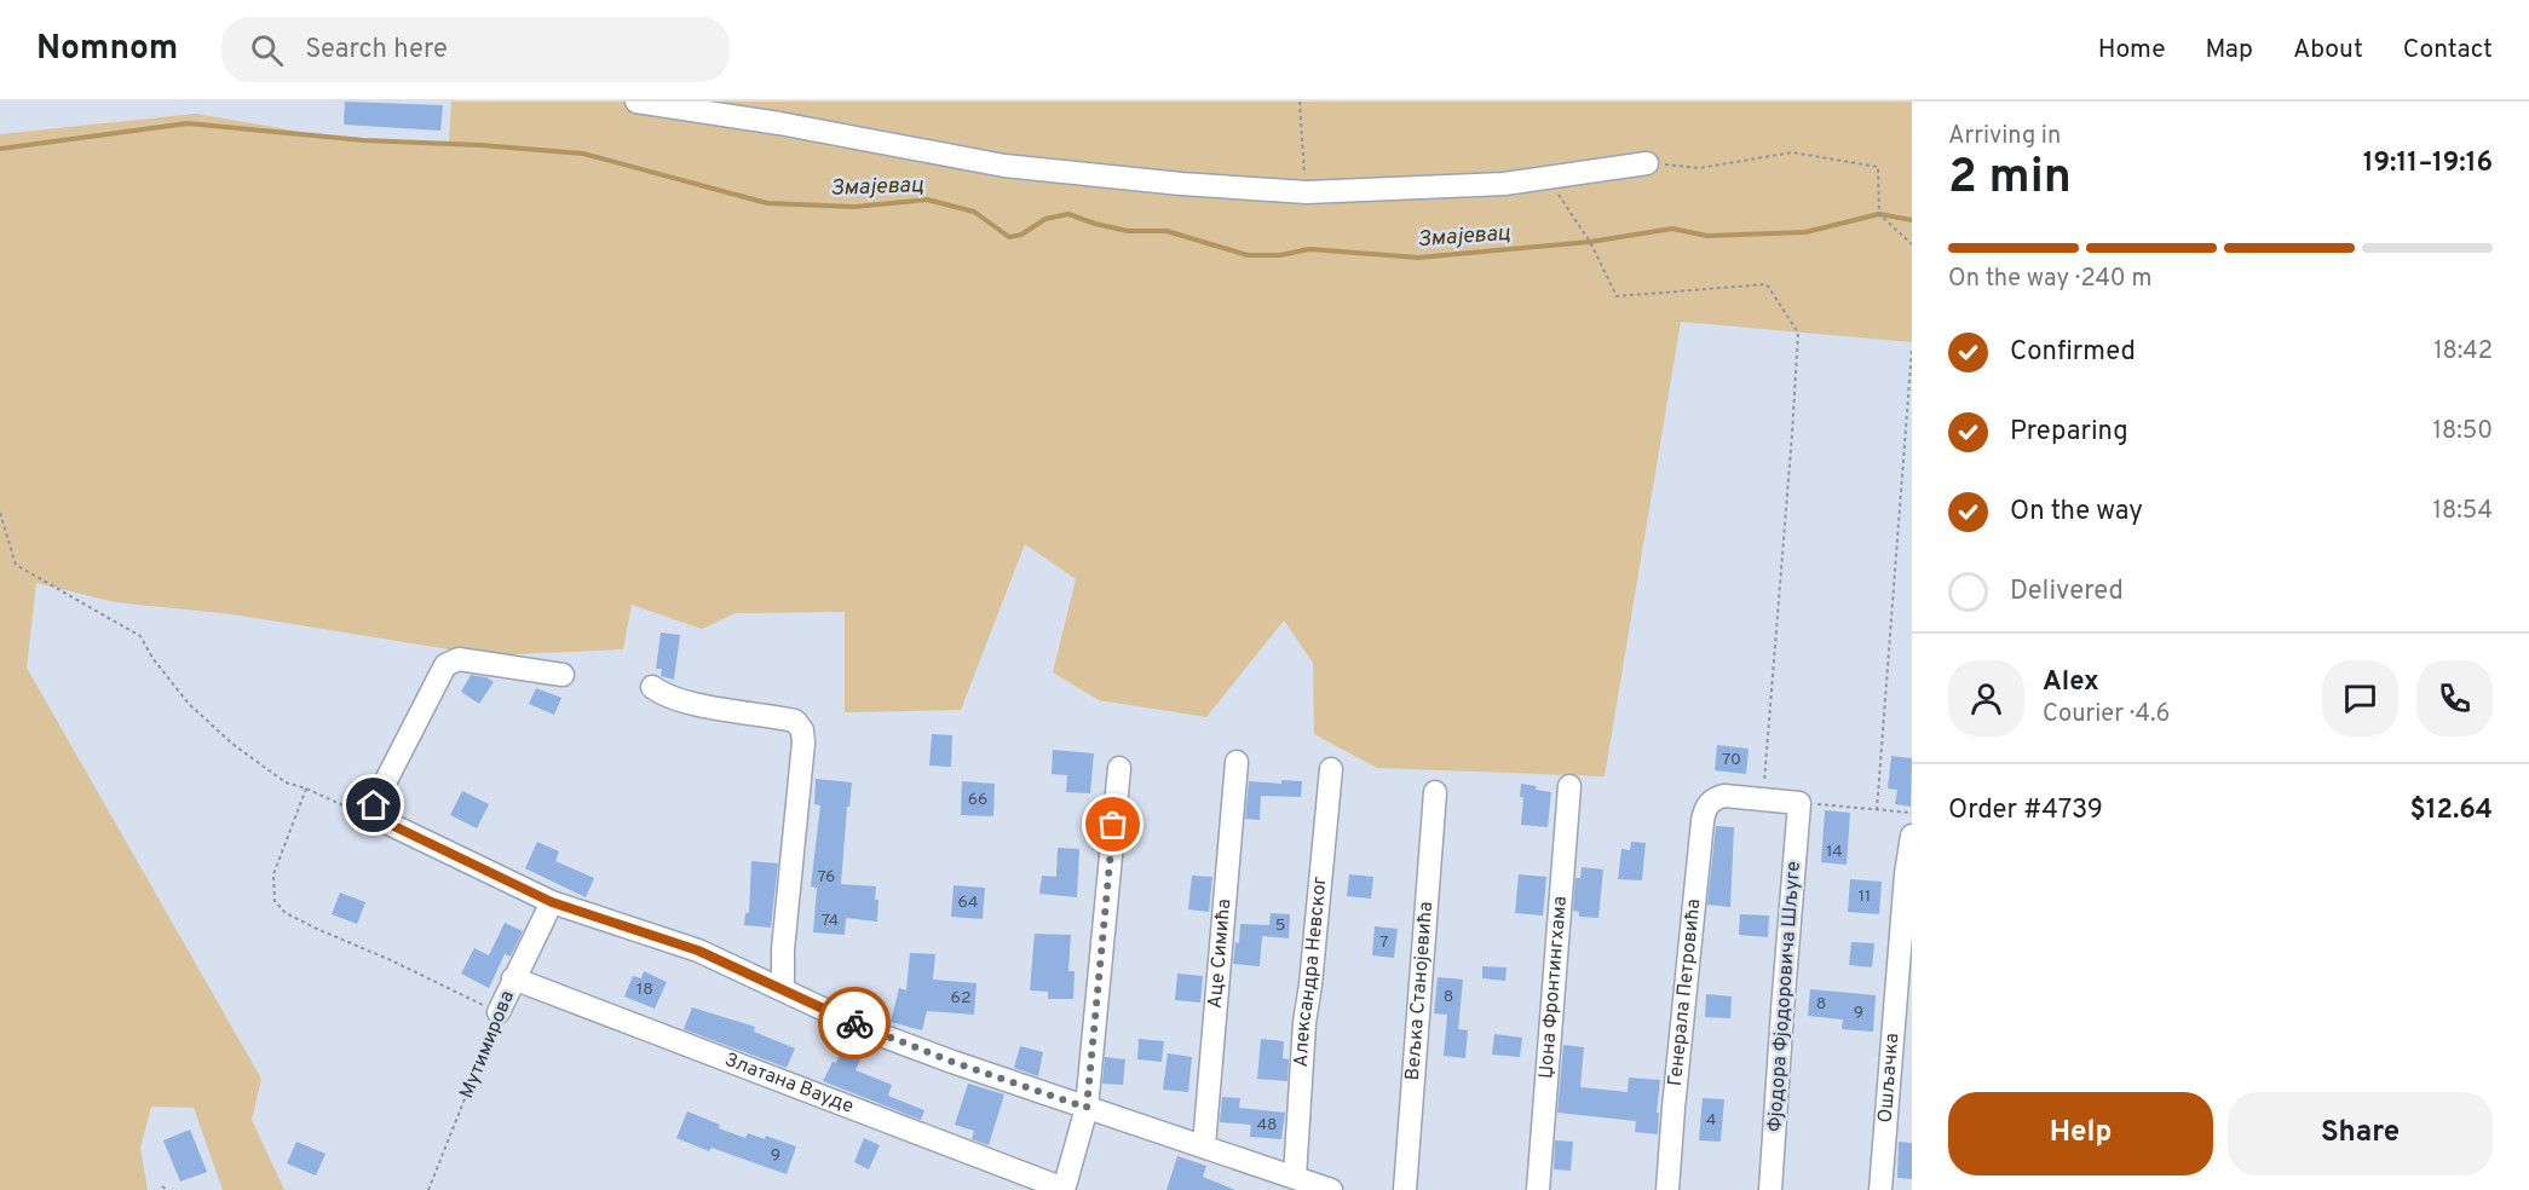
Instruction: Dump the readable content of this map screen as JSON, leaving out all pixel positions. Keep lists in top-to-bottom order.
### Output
{
  "streets": {
    "street": [
      "Аце Симића",
      "Александра Невског",
      "Џона Фронтингхама",
      "Вељка Станојевића",
      "Генерала Петровића",
      "Фјодора Фјодоровича Шљуге",
      "Мутимирова",
      "Ошљачка",
      "Златана Вауде"
    ]
  },
  "crossings": [
    ["Мутимирова", "Златана Вауде"]
  ],
  "water": ["Змајевац"],
  "house_numbers": [
    "70",
    "66",
    "14",
    "76",
    "11",
    "64",
    "74",
    "5",
    "7",
    "18",
    "8",
    "62",
    "8",
    "9",
    "4",
    "48",
    "9"
  ],
  "page": {
    "header": "Nomnom",
    "search": "Search here",
    "nav": [
      "Home",
      "Map",
      "About",
      "Contact"
    ],
    "heading": ["2 min", "Arriving in", "19:11–19:16"],
    "panel": [
      "Alex",
      "Courier · 4.6",
      "Order #4739",
      "$12.64"
    ],
    "bar": "On the way · 240 m",
    "list": [
      ["Confirmed", "18:42"],
      ["Preparing", "18:50"],
      ["On the way", "18:54"],
      "Delivered"
    ],
    "buttons": ["Help", "Share"]
  }
}
